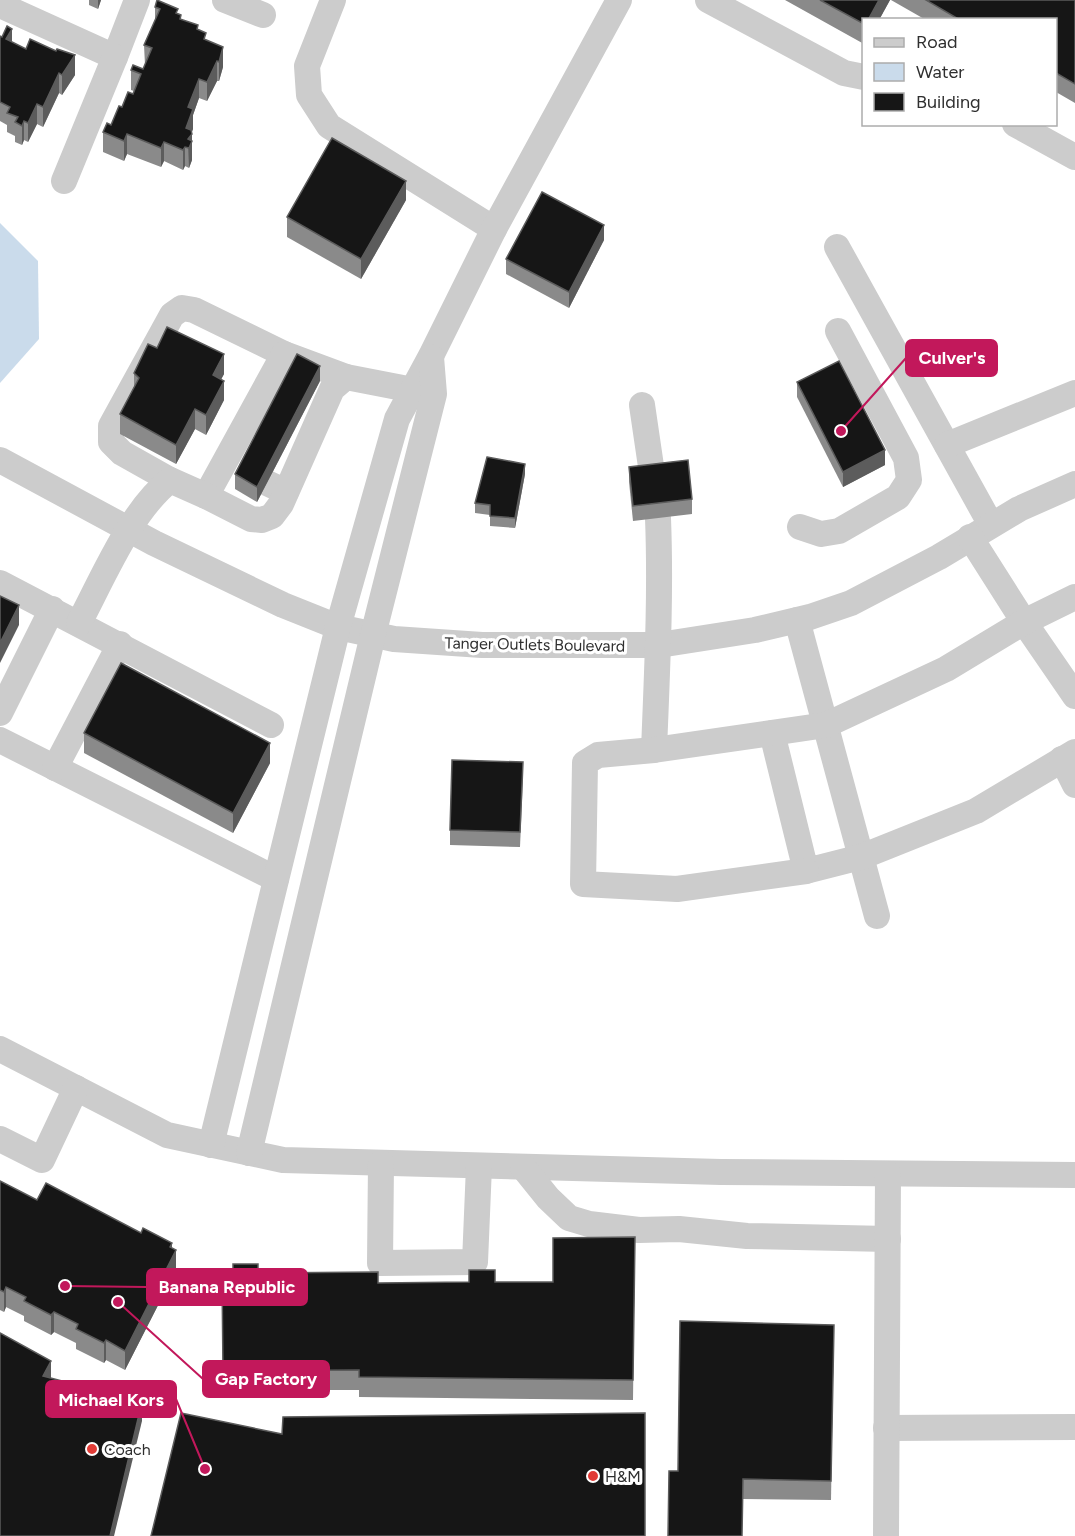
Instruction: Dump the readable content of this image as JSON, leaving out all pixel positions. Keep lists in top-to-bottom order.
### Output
{
  "streets": {
    "street": ["Tanger Outlets Boulevard"]
  },
  "places": [
    "Culver's",
    "Banana Republic",
    "Gap Factory",
    "Coach",
    "Michael Kors",
    "H&M"
  ],
  "legend": ["Road", "Water", "Building"]
}
